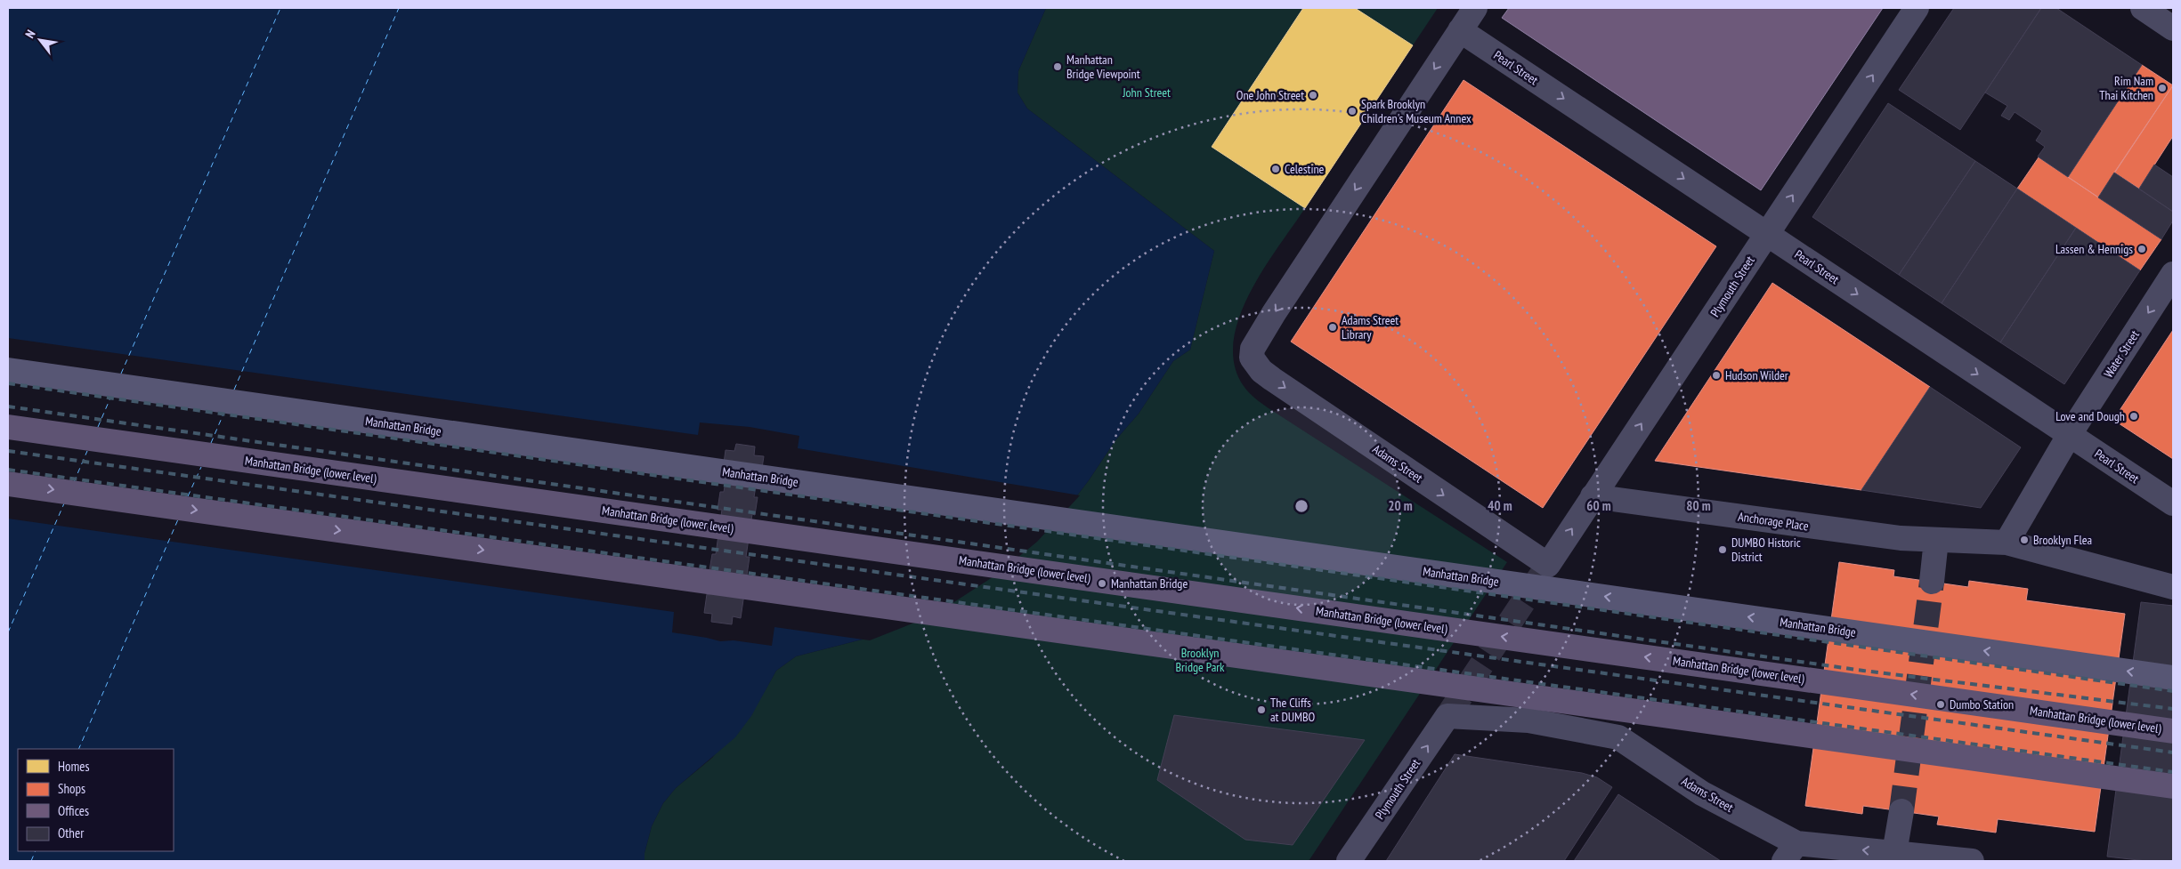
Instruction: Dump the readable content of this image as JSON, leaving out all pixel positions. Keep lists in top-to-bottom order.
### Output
{
  "streets": {
    "main road": ["Manhattan Bridge", "Manhattan Bridge (lower level)"],
    "street": [
      "Pearl Street",
      "Plymouth Street",
      "Water Street",
      "Adams Street",
      "Anchorage Place"
    ]
  },
  "crossings": [
    ["Pearl Street", "Plymouth Street"],
    ["Pearl Street", "Water Street"],
    ["Pearl Street", "Adams Street"],
    ["Plymouth Street", "Adams Street"],
    ["Plymouth Street", "Anchorage Place"],
    ["Water Street", "Anchorage Place"]
  ],
  "one_way": ["Pearl Street", "Plymouth Street", "Water Street"],
  "parks": ["John Street", "Brooklyn Bridge Park"],
  "places": [
    "Manhattan Bridge Viewpoint",
    "Rim Nam Thai Kitchen",
    "One John Street",
    "Spark Brooklyn Children's Museum Annex",
    "Celestine",
    "Lassen & Hennigs",
    "Adams Street Library",
    "Hudson Wilder",
    "Love and Dough",
    "Brooklyn Flea",
    "DUMBO Historic District",
    "Manhattan Bridge",
    "Dumbo Station",
    "The Cliffs at DUMBO"
  ],
  "legend": [
    "Homes",
    "Shops",
    "Offices",
    "Other"
  ],
  "north": "top left",
  "rings": [
    "20 m",
    "40 m",
    "60 m",
    "80 m"
  ]
}
